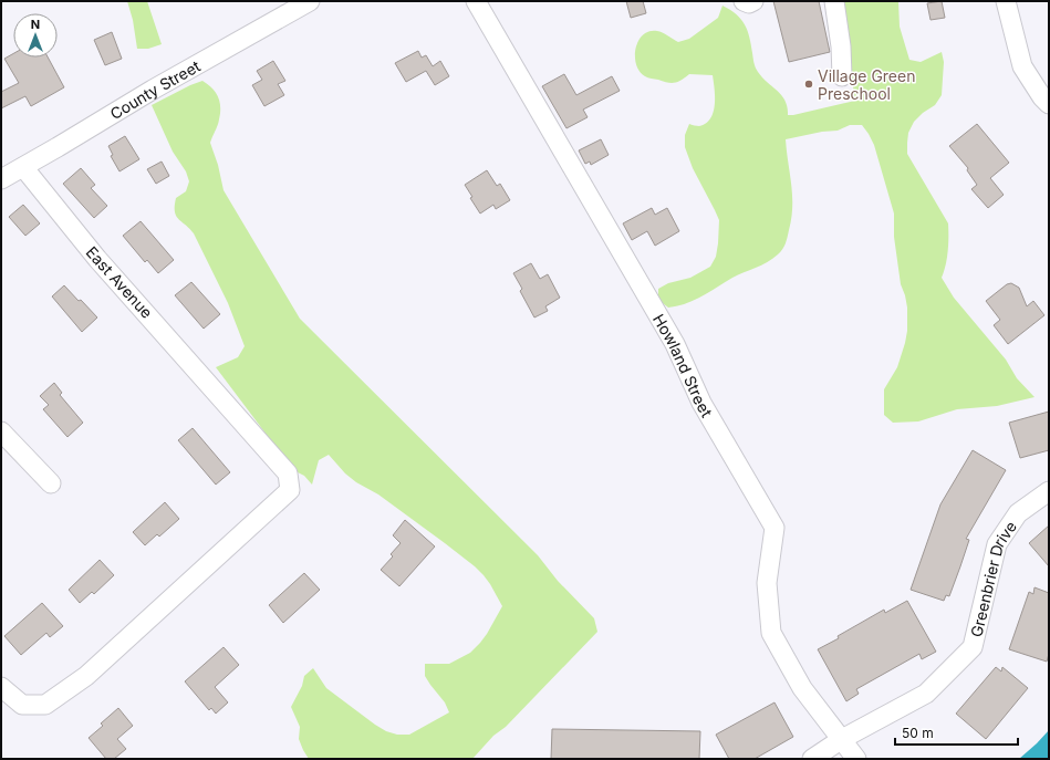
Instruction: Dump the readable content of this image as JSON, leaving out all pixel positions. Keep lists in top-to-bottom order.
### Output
{
  "streets": {
    "street": [
      "County Street",
      "East Avenue",
      "Howland Street",
      "Greenbrier Drive"
    ]
  },
  "crossings": [
    ["County Street", "East Avenue"],
    ["Howland Street", "Greenbrier Drive"]
  ],
  "places": ["Village Green Preschool"],
  "scale_bar": "50 m",
  "north": "top"
}
